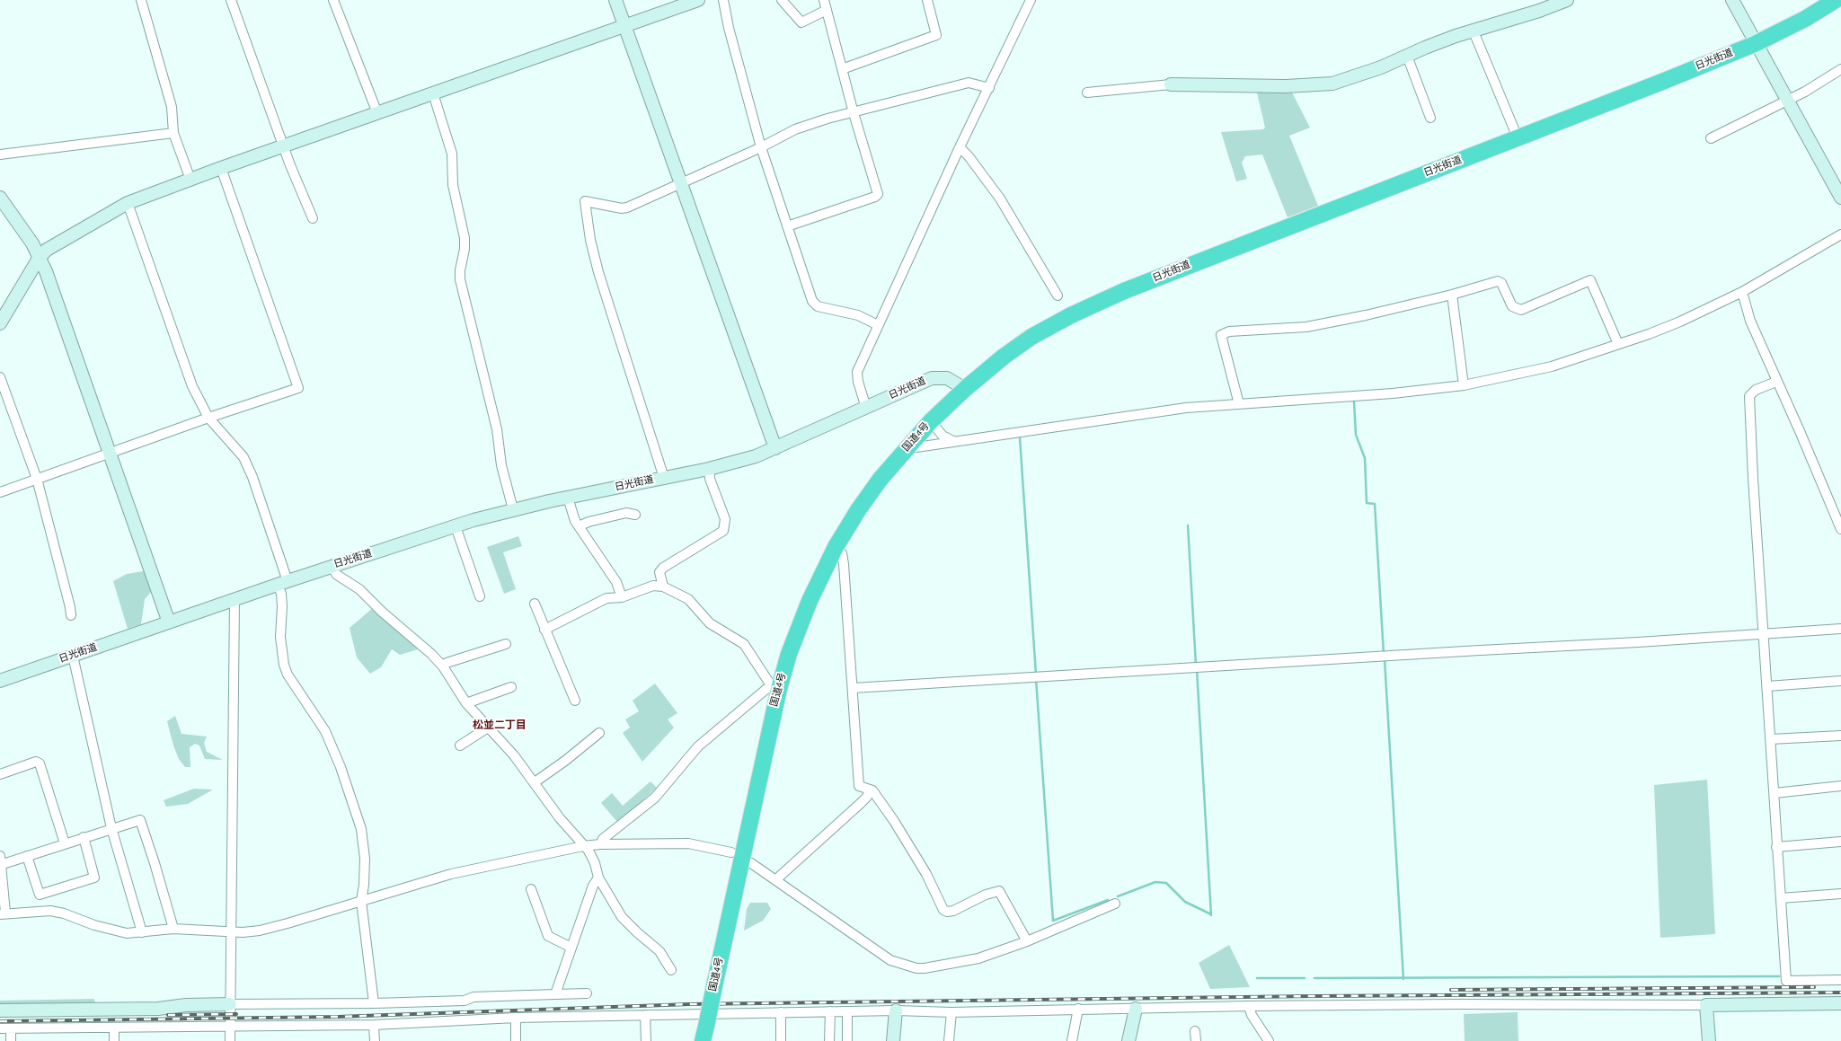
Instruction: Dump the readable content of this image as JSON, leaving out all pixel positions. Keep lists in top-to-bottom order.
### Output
{
  "streets": {
    "highway": ["日光街道", "国道4号"]
  },
  "crossings": [
    ["日光街道", "国道4号"]
  ],
  "districts": ["松並二丁目"]
}
